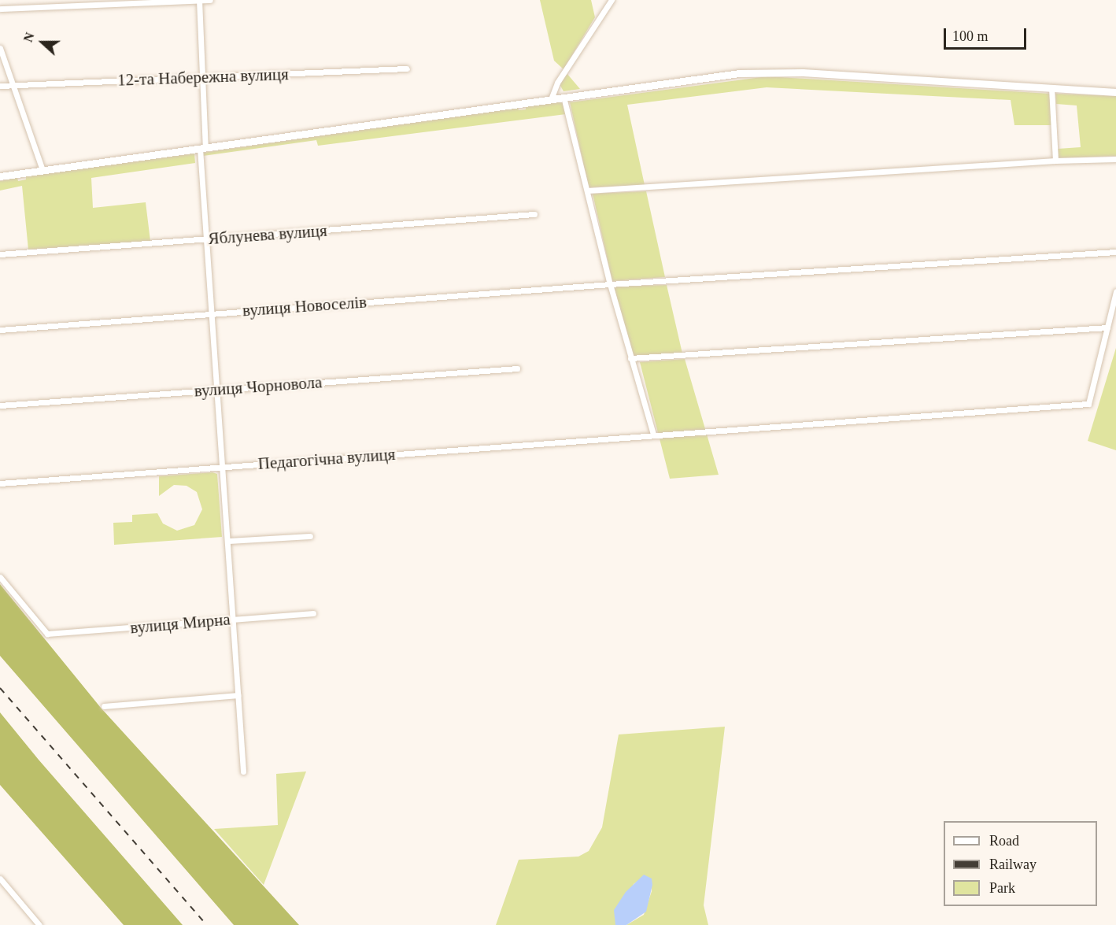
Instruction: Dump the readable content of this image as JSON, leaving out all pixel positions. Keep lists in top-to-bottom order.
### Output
{
  "streets": {
    "street": [
      "12-та Набережна вулиця",
      "Яблунева вулиця",
      "вулиця Новоселів",
      "вулиця Чорновола",
      "Педагогічна вулиця",
      "вулиця Мирна"
    ]
  },
  "legend": ["Road", "Railway", "Park"],
  "scale_bar": "100 m",
  "north": "left"
}
